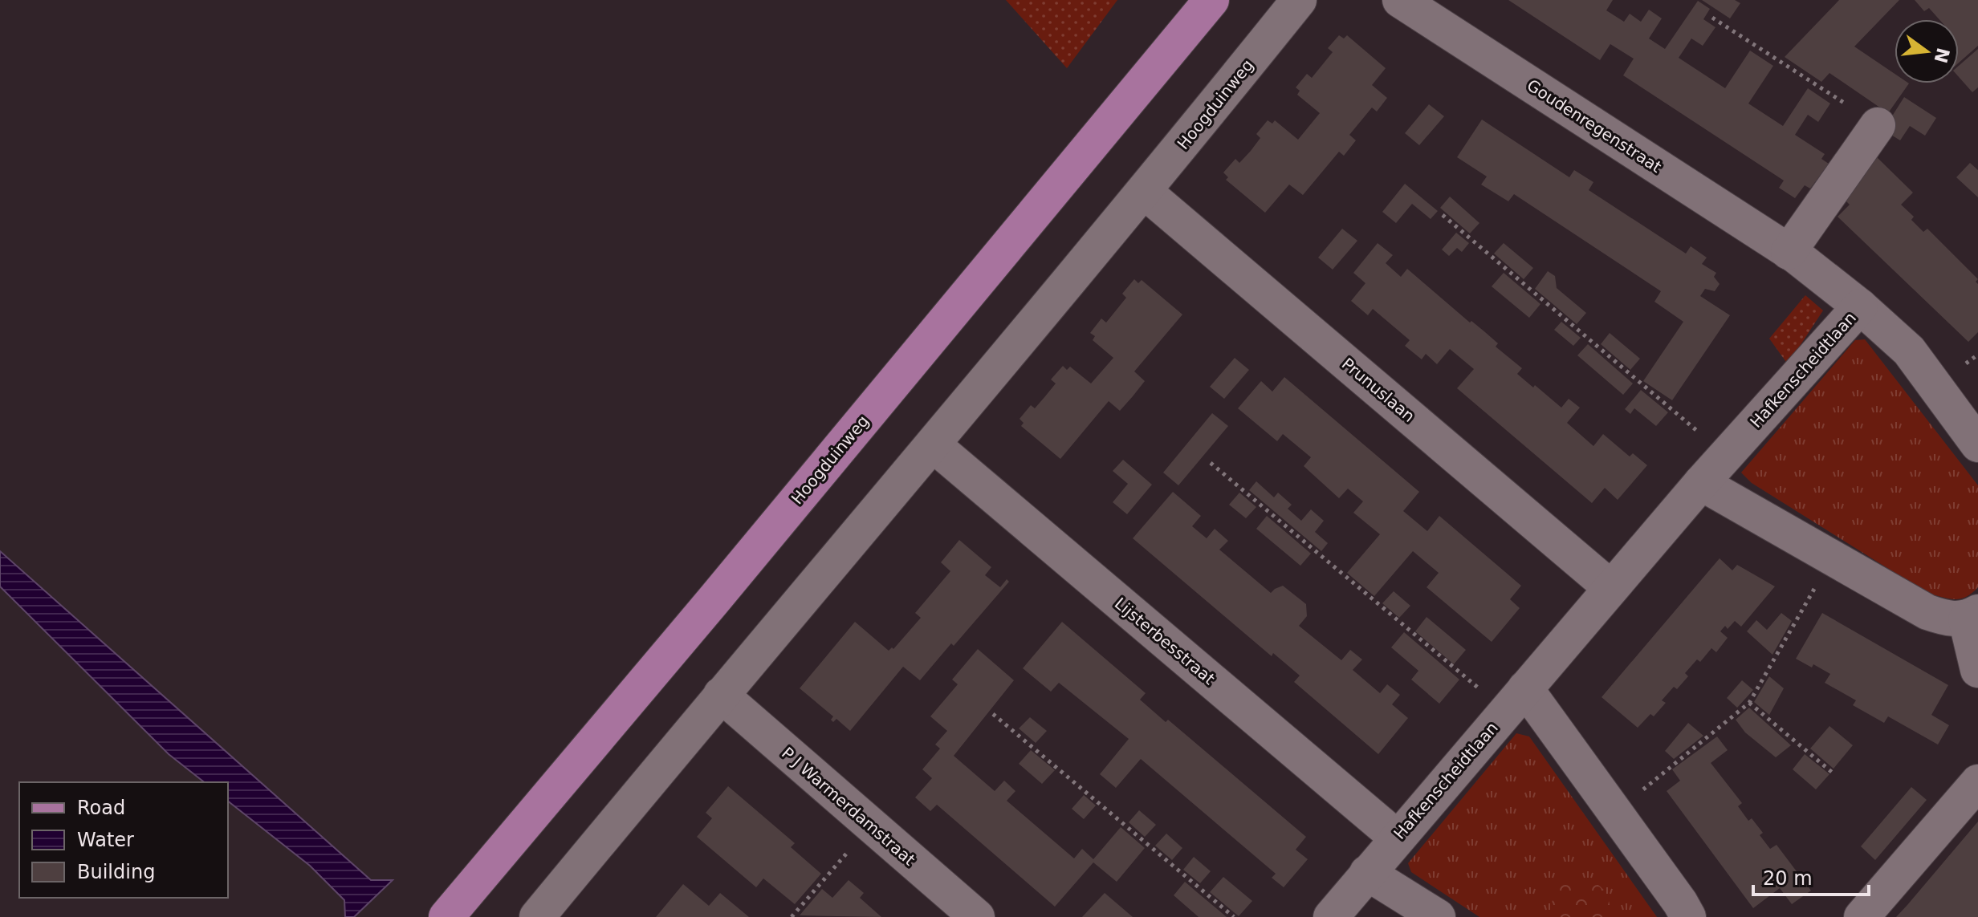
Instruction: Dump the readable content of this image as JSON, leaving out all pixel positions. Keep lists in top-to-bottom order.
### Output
{
  "streets": {
    "main road": ["Hoogduinweg"],
    "street": [
      "Goudenregenstraat",
      "Hafkenscheidtlaan",
      "Prunuslaan",
      "Lijsterbesstraat",
      "P J Warmerdamstraat"
    ]
  },
  "crossings": [
    ["Hoogduinweg", "Prunuslaan"],
    ["Hoogduinweg", "Lijsterbesstraat"],
    ["Hoogduinweg", "P J Warmerdamstraat"],
    ["Goudenregenstraat", "Hafkenscheidtlaan"],
    ["Hafkenscheidtlaan", "Prunuslaan"],
    ["Hafkenscheidtlaan", "Lijsterbesstraat"]
  ],
  "legend": ["Road", "Water", "Building"],
  "scale_bar": "20 m",
  "north": "right"
}
